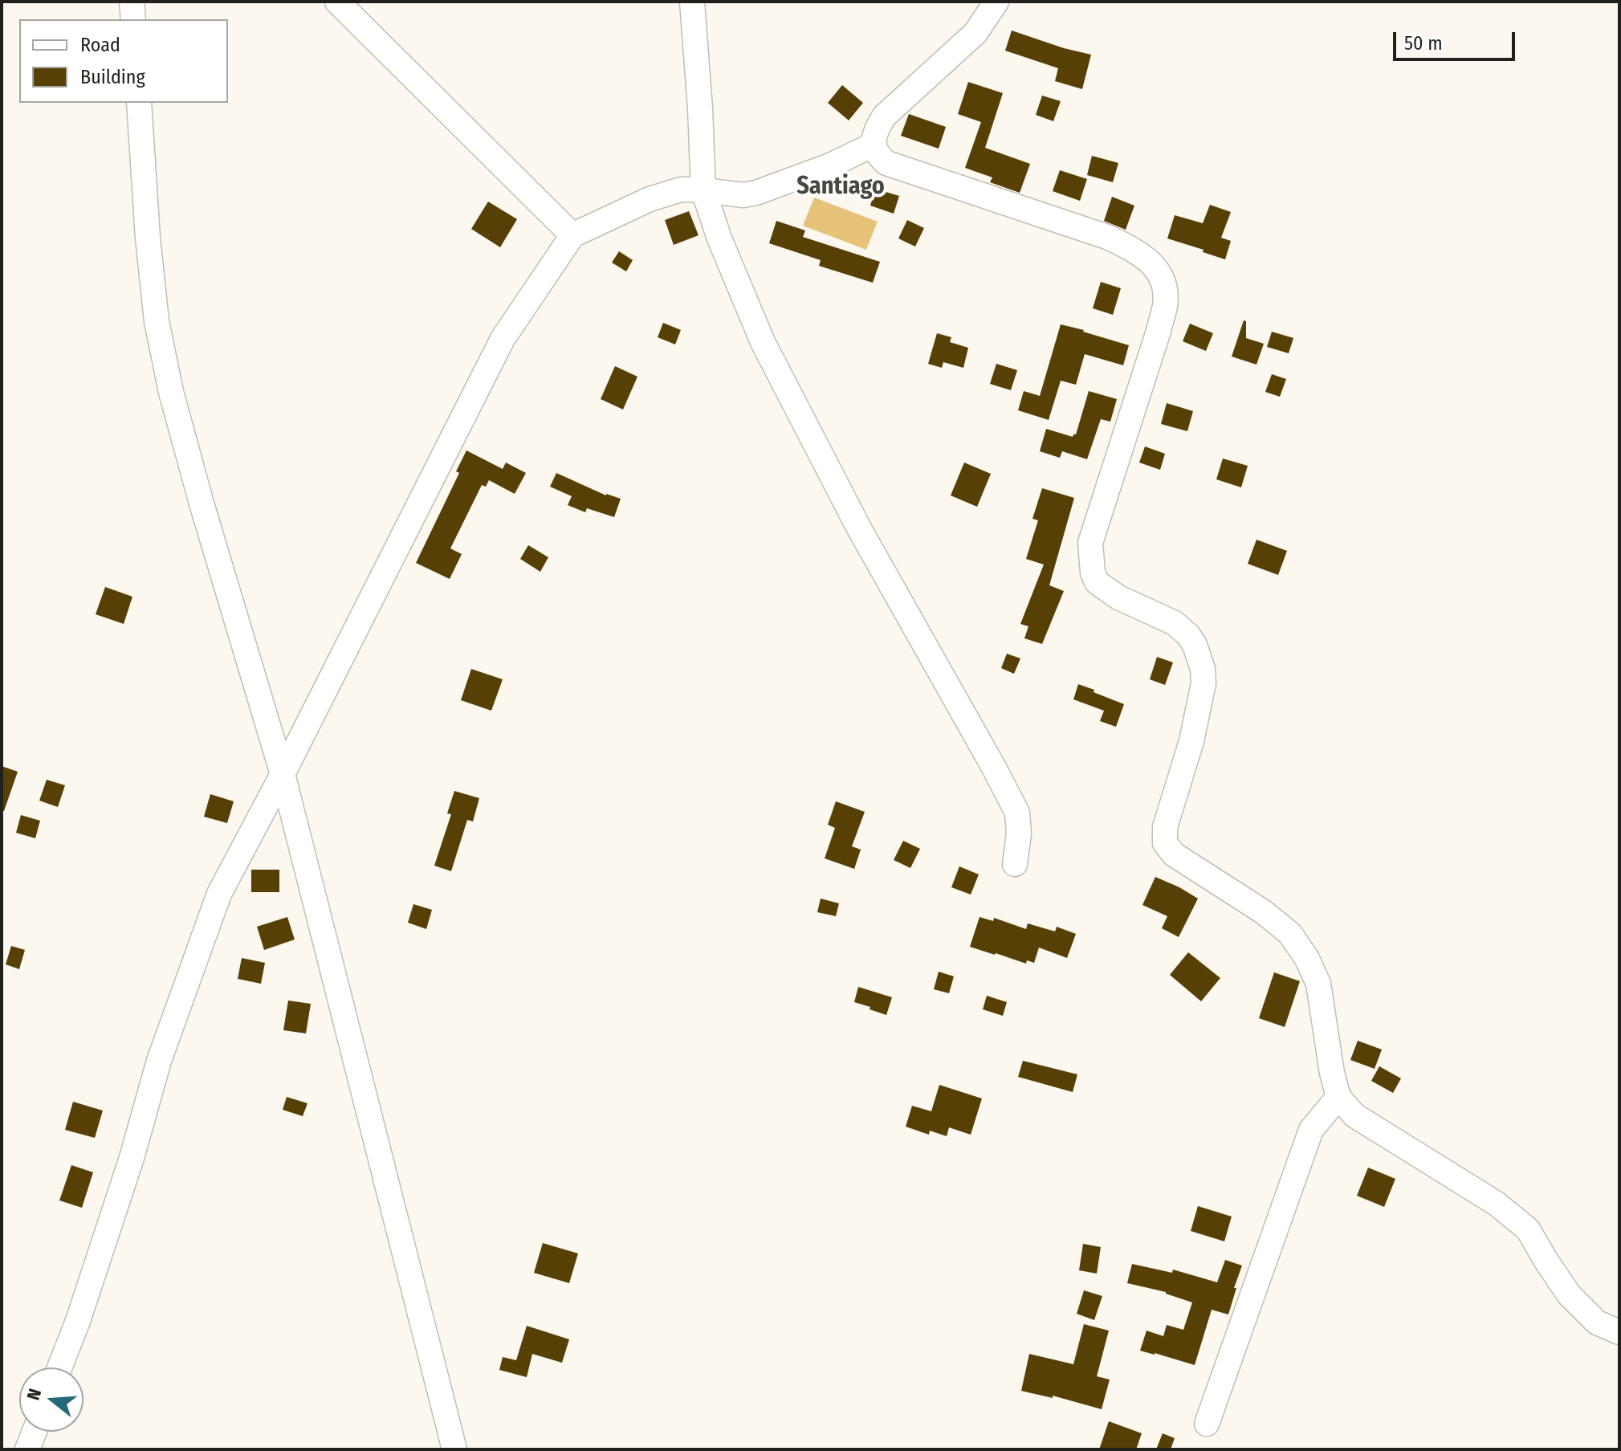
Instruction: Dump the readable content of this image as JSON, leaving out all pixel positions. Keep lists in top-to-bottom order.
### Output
{
  "districts": ["Santiago"],
  "legend": ["Road", "Building"],
  "scale_bar": "50 m",
  "north": "left"
}
